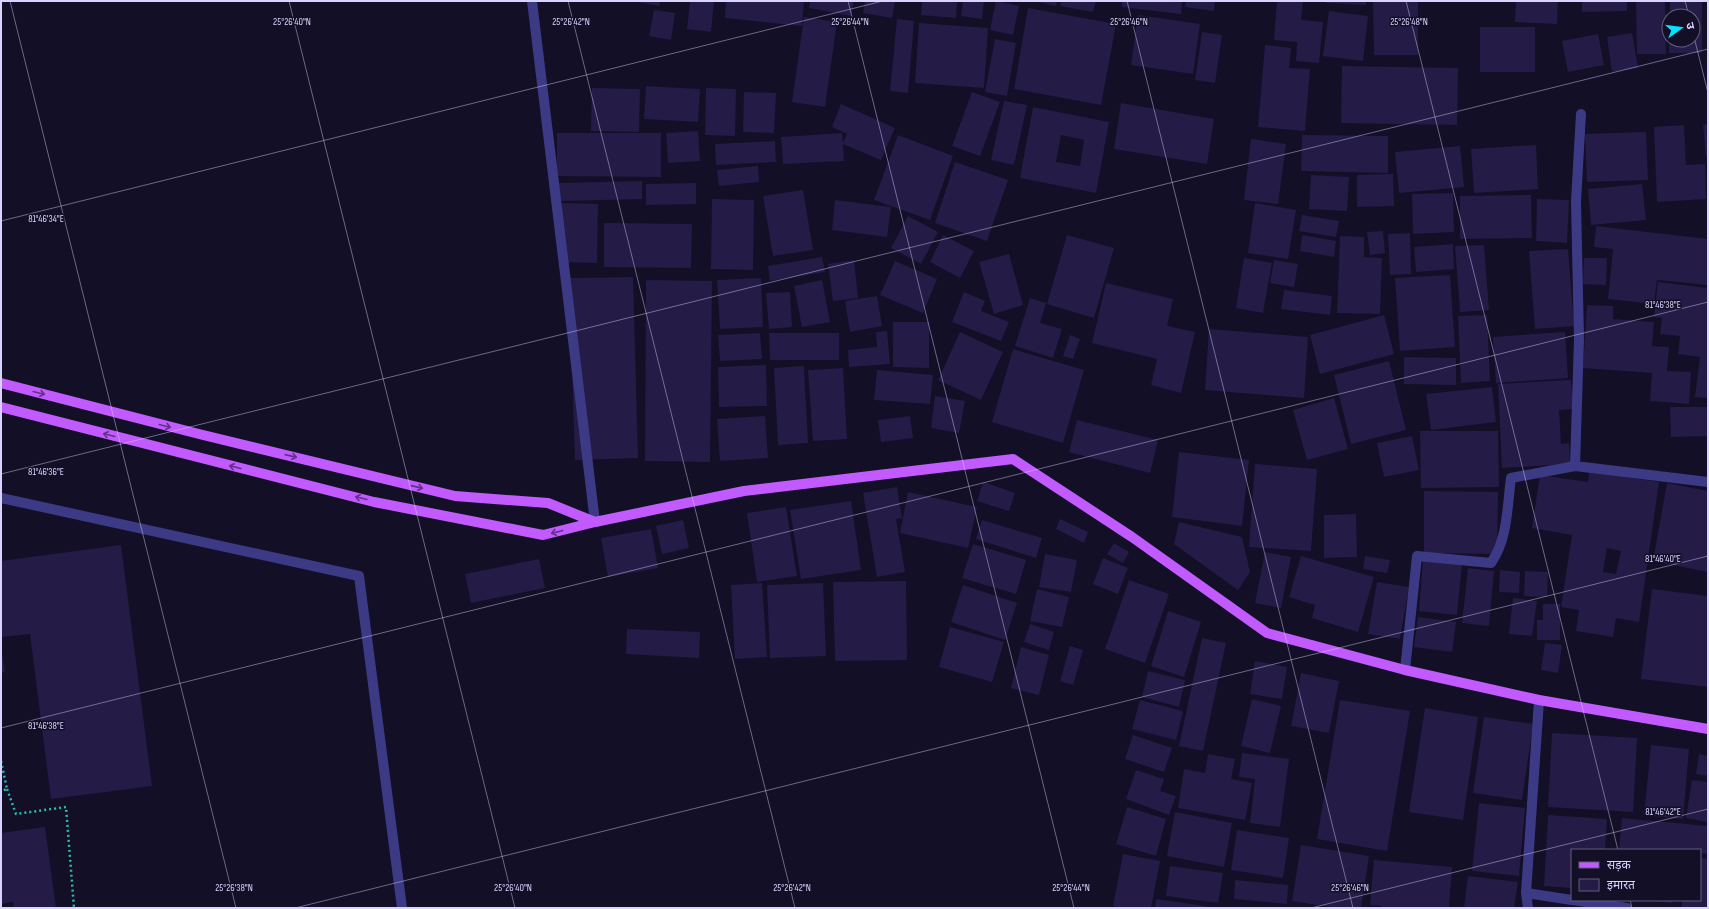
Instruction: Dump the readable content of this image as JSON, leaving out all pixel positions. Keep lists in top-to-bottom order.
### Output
{
  "legend": ["सड़क", "इमारत"],
  "north": "right",
  "coordinates": [
    "25°26'40\"N",
    "25°26'42\"N",
    "25°26'44\"N",
    "25°26'46\"N",
    "25°26'48\"N",
    "81°46'34\"E",
    "81°46'38\"E",
    "81°46'36\"E",
    "81°46'40\"E",
    "81°46'42\"E",
    "25°26'38\"N"
  ]
}
